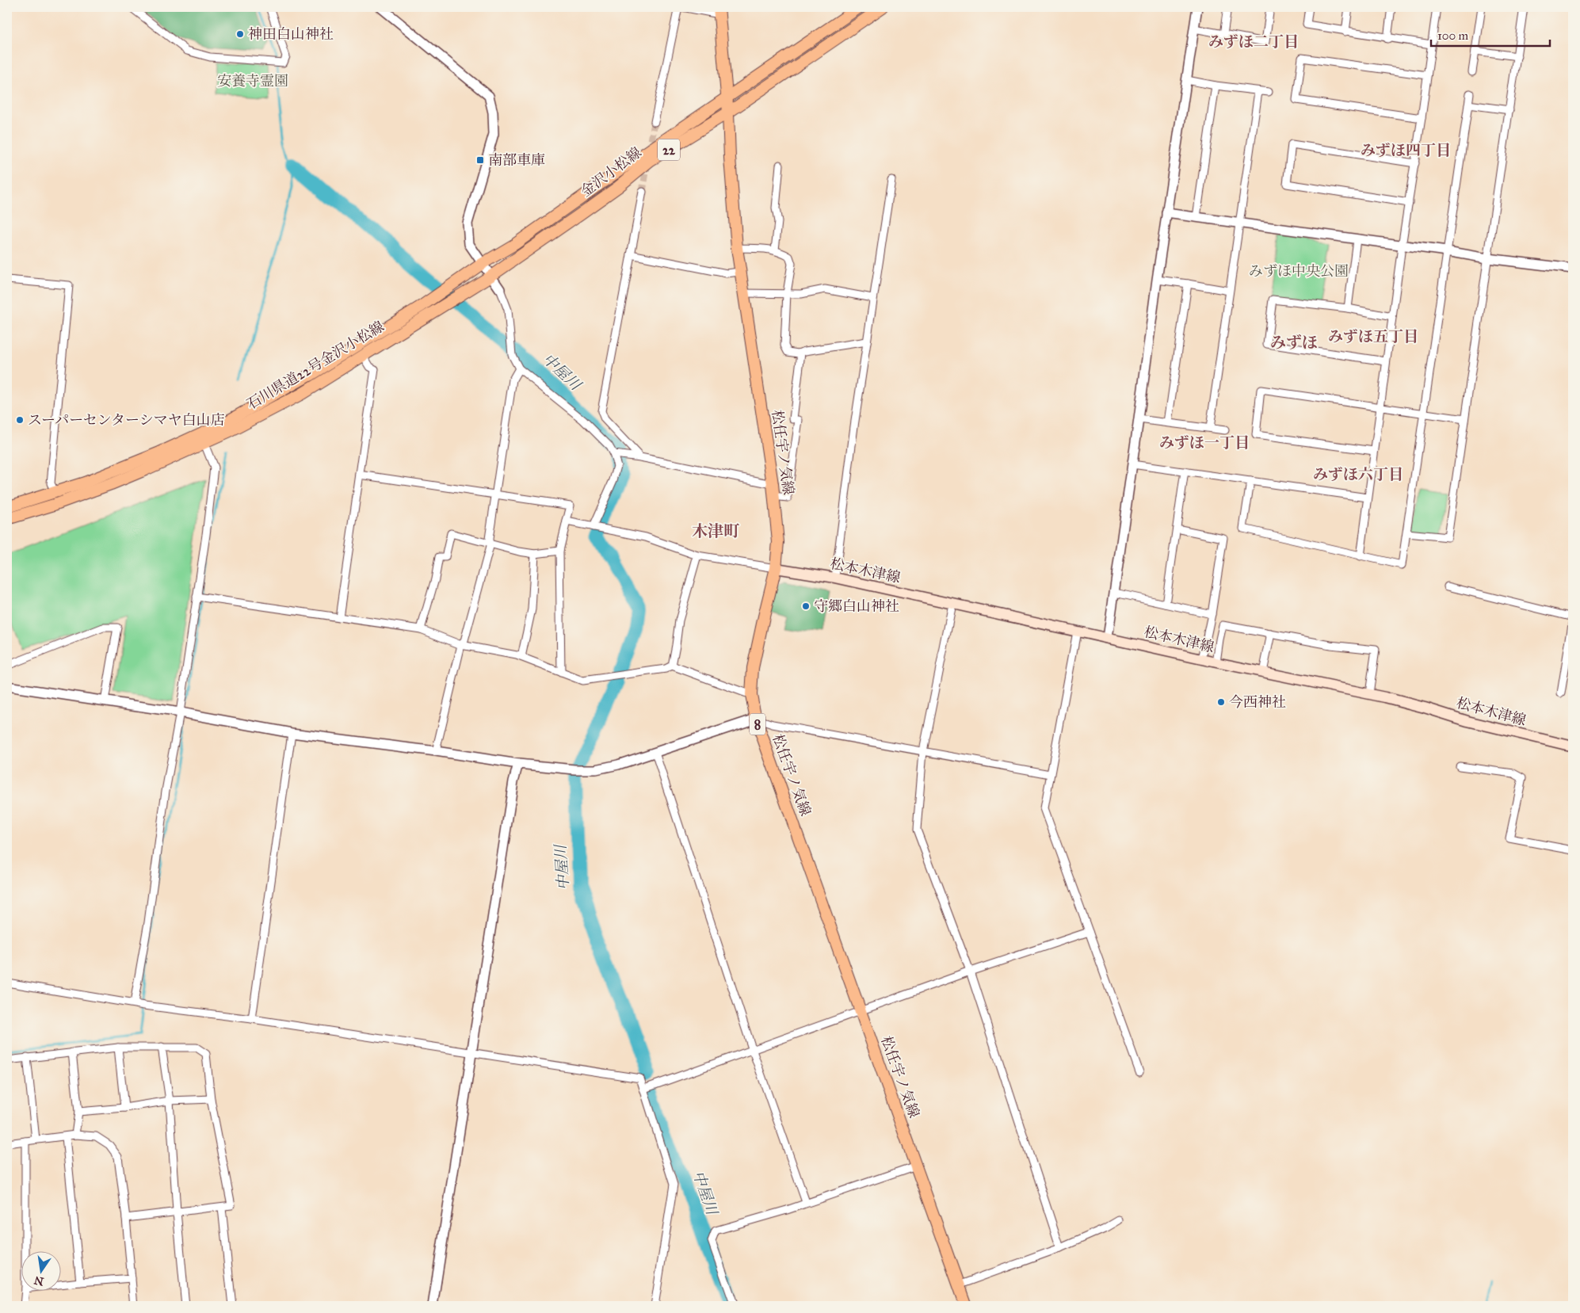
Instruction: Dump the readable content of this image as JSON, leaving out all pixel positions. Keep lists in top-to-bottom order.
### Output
{
  "streets": {
    "main road": [
      "22",
      "金沢小松線",
      "石川県道22号金沢小松線",
      "松任宇ノ気線",
      "松本木津線",
      "8"
    ]
  },
  "crossings": [
    ["金沢小松線", "石川県道22号金沢小松線"],
    ["金沢小松線", "松任宇ノ気線"],
    ["松任宇ノ気線", "松本木津線"]
  ],
  "districts": [
    "みずほ二丁目",
    "みずほ四丁目",
    "みずほ五丁目",
    "みずほ",
    "みずほ一丁目",
    "みずほ六丁目",
    "木津町"
  ],
  "water": ["中屋川"],
  "parks": ["安養寺霊園", "みずほ中央公園"],
  "places": {
    "other": [
      "神田白山神社",
      "スーパーセンターシマヤ白山店",
      "守郷白山神社",
      "今西神社"
    ],
    "transit": ["南部車庫"]
  },
  "scale_bar": "100 m",
  "north": "bottom"
}
